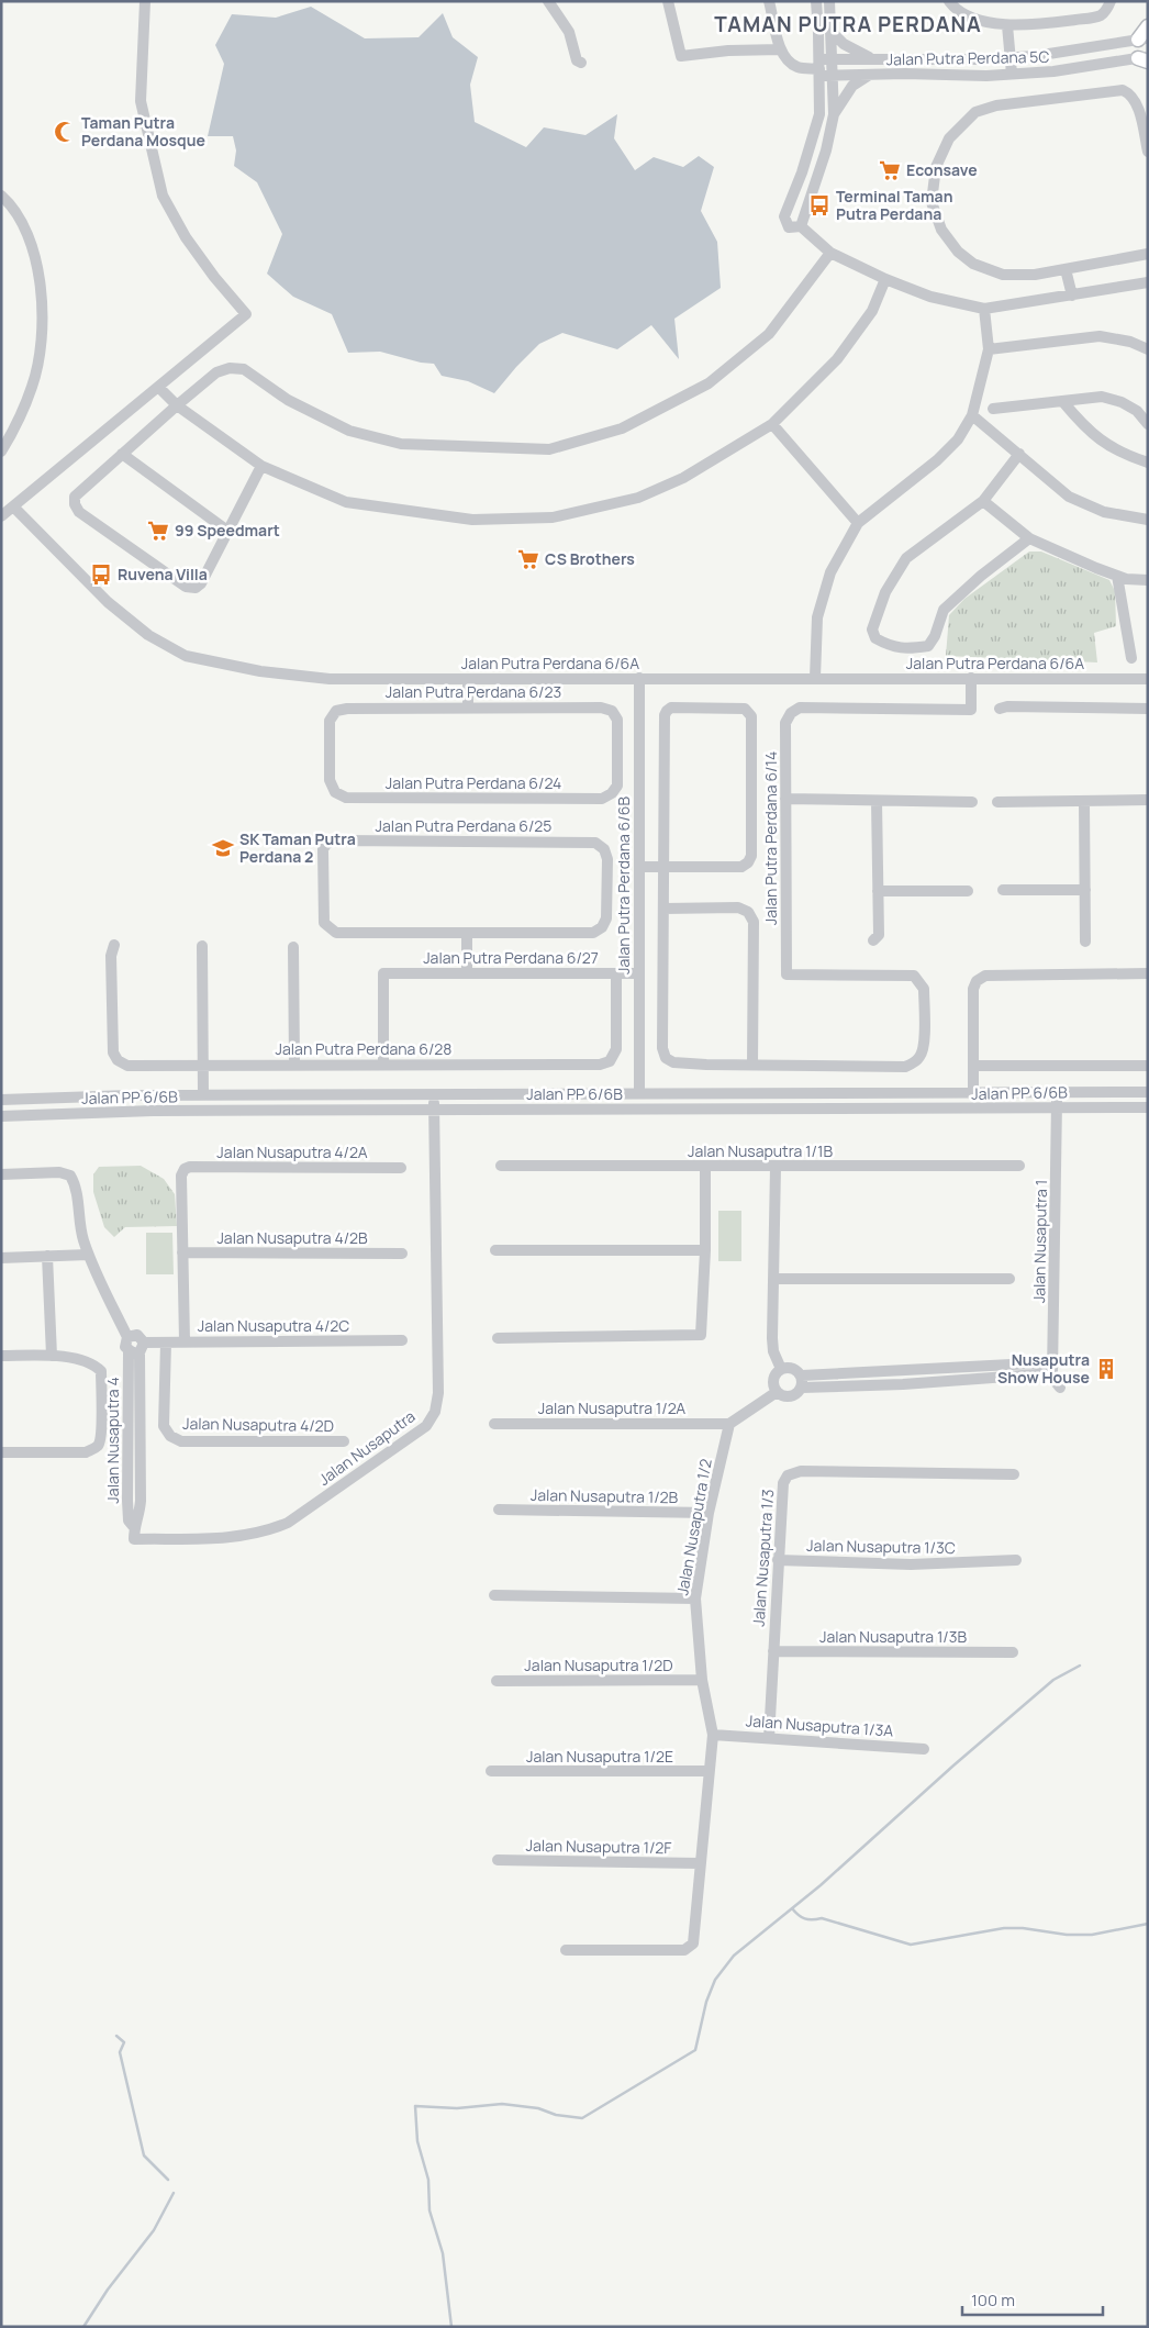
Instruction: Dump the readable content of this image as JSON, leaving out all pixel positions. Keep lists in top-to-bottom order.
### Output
{
  "streets": {
    "street": [
      "Jalan Putra Perdana 5C",
      "Jalan Putra Perdana 6/6A",
      "Jalan Putra Perdana 6/23",
      "Jalan Putra Perdana 6/24",
      "Jalan Putra Perdana 6/25",
      "Jalan Putra Perdana 6/14",
      "Jalan Putra Perdana 6/6B",
      "Jalan Putra Perdana 6/27",
      "Jalan Putra Perdana 6/28",
      "Jalan PP 6/6B",
      "Jalan Nusaputra 1/1B",
      "Jalan Nusaputra 4/2A",
      "Jalan Nusaputra 4/2B",
      "Jalan Nusaputra 1",
      "Jalan Nusaputra 4/2C",
      "Jalan Nusaputra 1/2A",
      "Jalan Nusaputra 4/2D",
      "Jalan Nusaputra 4",
      "Jalan Nusaputra",
      "Jalan Nusaputra 1/2B",
      "Jalan Nusaputra 1/2",
      "Jalan Nusaputra 1/3C",
      "Jalan Nusaputra 1/3",
      "Jalan Nusaputra 1/3B",
      "Jalan Nusaputra 1/2D",
      "Jalan Nusaputra 1/3A",
      "Jalan Nusaputra 1/2E",
      "Jalan Nusaputra 1/2F"
    ]
  },
  "crossings": [
    ["Jalan Putra Perdana 6/6A", "Jalan Putra Perdana 6/14"],
    ["Jalan Putra Perdana 6/6A", "Jalan Putra Perdana 6/6B"],
    ["Jalan Putra Perdana 6/23", "Jalan Putra Perdana 6/24"],
    ["Jalan Putra Perdana 6/6B", "Jalan Putra Perdana 6/27"],
    ["Jalan Putra Perdana 6/6B", "Jalan PP 6/6B"],
    ["Jalan Putra Perdana 6/27", "Jalan Putra Perdana 6/28"],
    ["Jalan PP 6/6B", "Jalan Nusaputra 1"],
    ["Jalan PP 6/6B", "Jalan Nusaputra"],
    ["Jalan Nusaputra 4/2A", "Jalan Nusaputra 4/2B"],
    ["Jalan Nusaputra 4/2C", "Jalan Nusaputra 4/2D"],
    ["Jalan Nusaputra 4/2C", "Jalan Nusaputra 4"],
    ["Jalan Nusaputra 1/2A", "Jalan Nusaputra 1/2"],
    ["Jalan Nusaputra 4", "Jalan Nusaputra"],
    ["Jalan Nusaputra 1/2B", "Jalan Nusaputra 1/2"],
    ["Jalan Nusaputra 1/2", "Jalan Nusaputra 1/2D"],
    ["Jalan Nusaputra 1/2", "Jalan Nusaputra 1/3A"],
    ["Jalan Nusaputra 1/2", "Jalan Nusaputra 1/2E"],
    ["Jalan Nusaputra 1/2", "Jalan Nusaputra 1/2F"],
    ["Jalan Nusaputra 1/3C", "Jalan Nusaputra 1/3"],
    ["Jalan Nusaputra 1/3", "Jalan Nusaputra 1/3B"],
    ["Jalan Nusaputra 1/3", "Jalan Nusaputra 1/3A"]
  ],
  "districts": ["TAMAN PUTRA PERDANA"],
  "places": {
    "mosque": ["Taman Putra Perdana Mosque"],
    "supermarket": ["Econsave", "99 Speedmart", "CS Brothers"],
    "bus stop": ["Terminal Taman Putra Perdana", "Ruvena Villa"],
    "school or university": ["SK Taman Putra Perdana 2"],
    "building": ["Nusaputra Show House"]
  },
  "scale_bar": "100 m"
}
